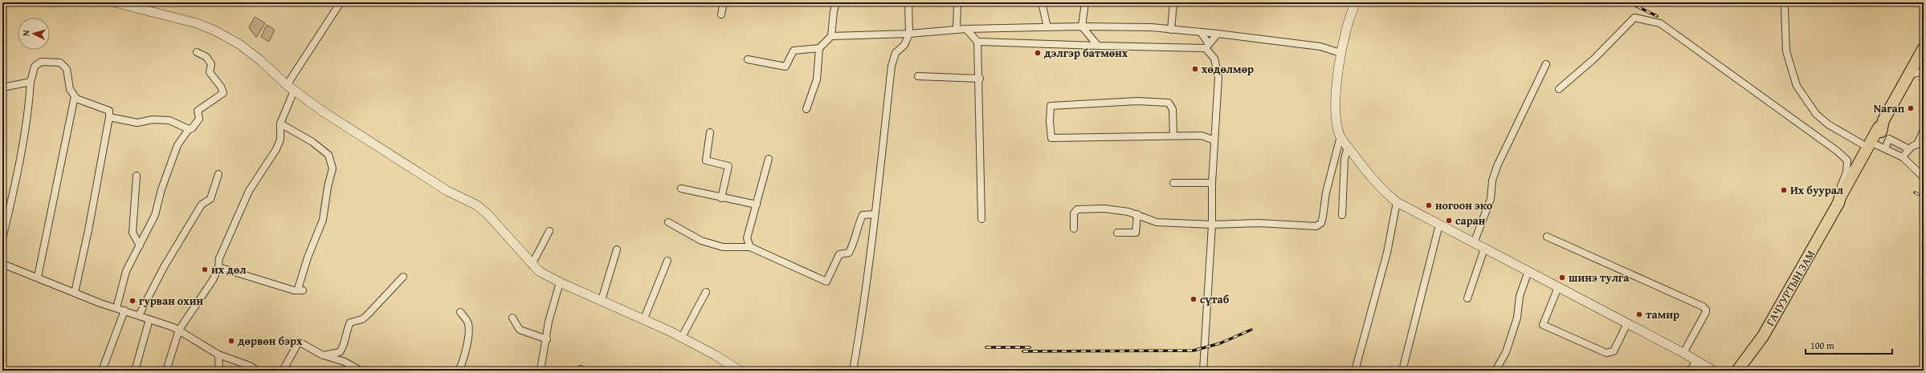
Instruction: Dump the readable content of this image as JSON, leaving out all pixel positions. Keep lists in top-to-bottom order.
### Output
{
  "streets": {
    "highway": ["ГАЧУУРТЫН ЗАМ"]
  },
  "places": [
    "дэлгэр батмөнх",
    "хөдөлмөр",
    "Naran",
    "Их буурал",
    "ногоон эко",
    "саран",
    "их дөл",
    "шинэ тулга",
    "сүтаб",
    "гурван охин",
    "тамир",
    "дөрвөн бэрх"
  ],
  "scale_bar": "100 m",
  "north": "left"
}
